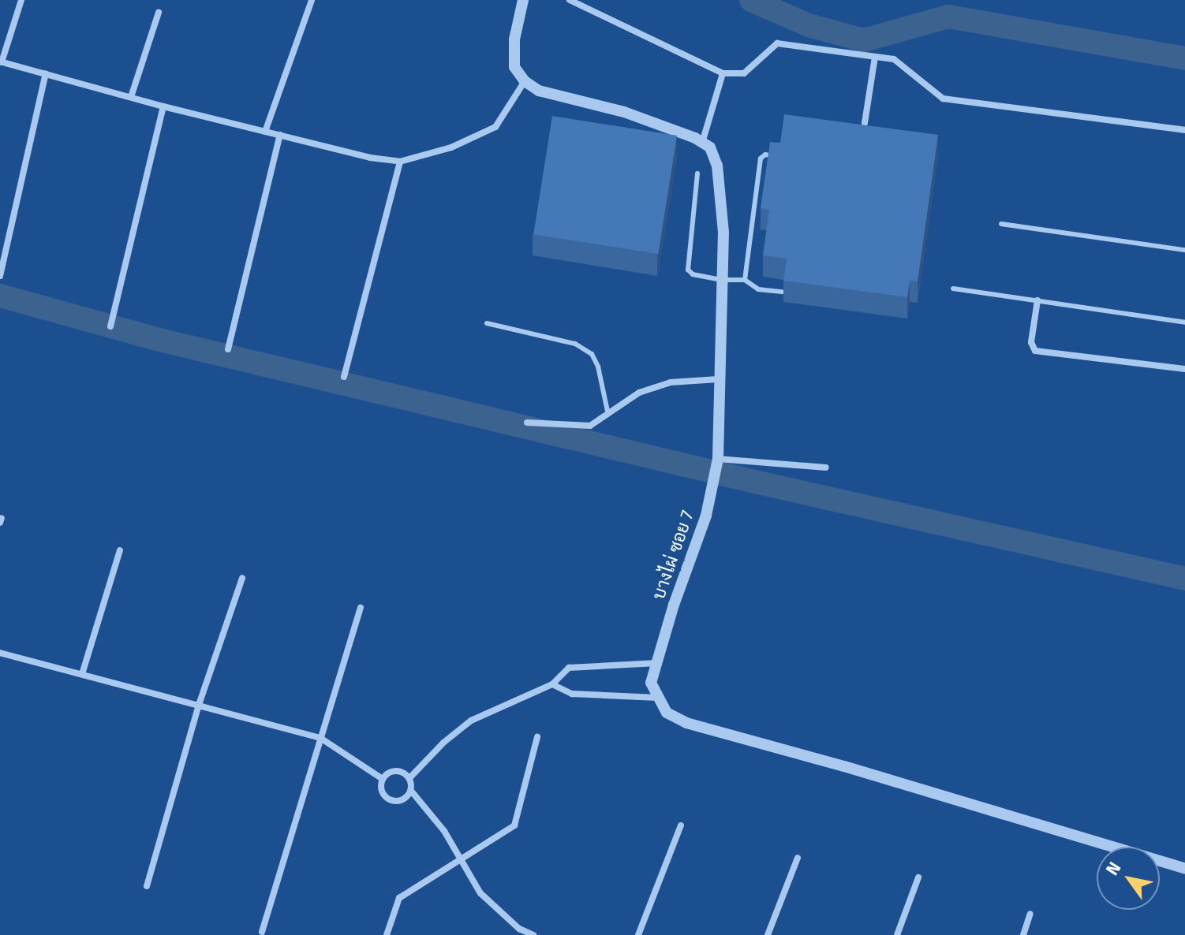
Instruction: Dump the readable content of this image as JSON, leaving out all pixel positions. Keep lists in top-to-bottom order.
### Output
{
  "streets": {
    "street": ["บางไผ่ ซอย 7"]
  },
  "north": "top left"
}
